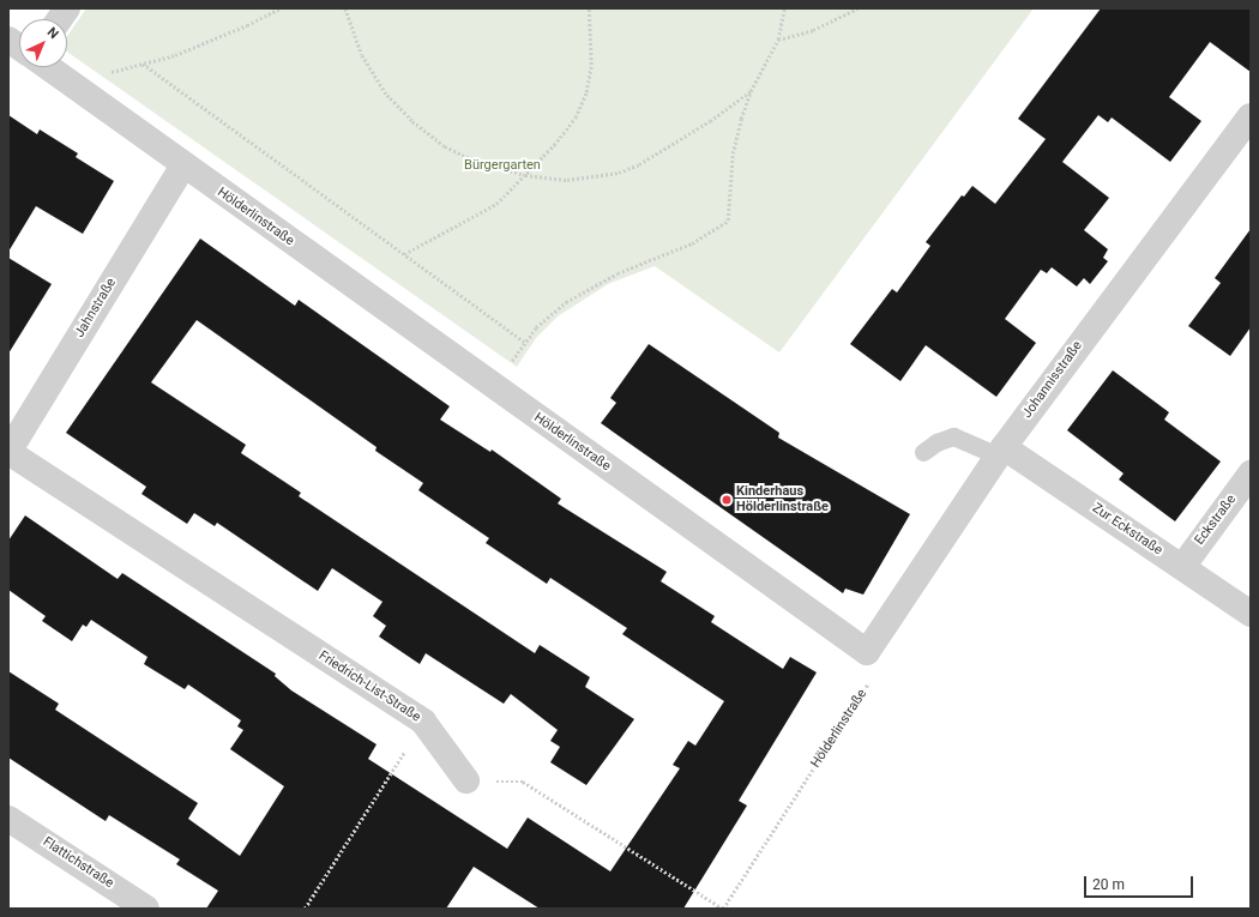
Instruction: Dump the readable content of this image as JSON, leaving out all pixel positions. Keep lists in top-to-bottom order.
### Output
{
  "streets": {
    "street": [
      "Hölderlinstraße",
      "Jahnstraße",
      "Johannisstraße",
      "Eckstraße",
      "Zur Eckstraße",
      "Friedrich-List-Straße",
      "Flattichstraße"
    ]
  },
  "crossings": [
    ["Hölderlinstraße", "Jahnstraße"],
    ["Hölderlinstraße", "Johannisstraße"],
    ["Jahnstraße", "Friedrich-List-Straße"],
    ["Johannisstraße", "Zur Eckstraße"],
    ["Eckstraße", "Zur Eckstraße"]
  ],
  "parks": ["Bürgergarten"],
  "places": ["Kinderhaus Hölderlinstraße"],
  "scale_bar": "20 m",
  "north": "top right"
}
